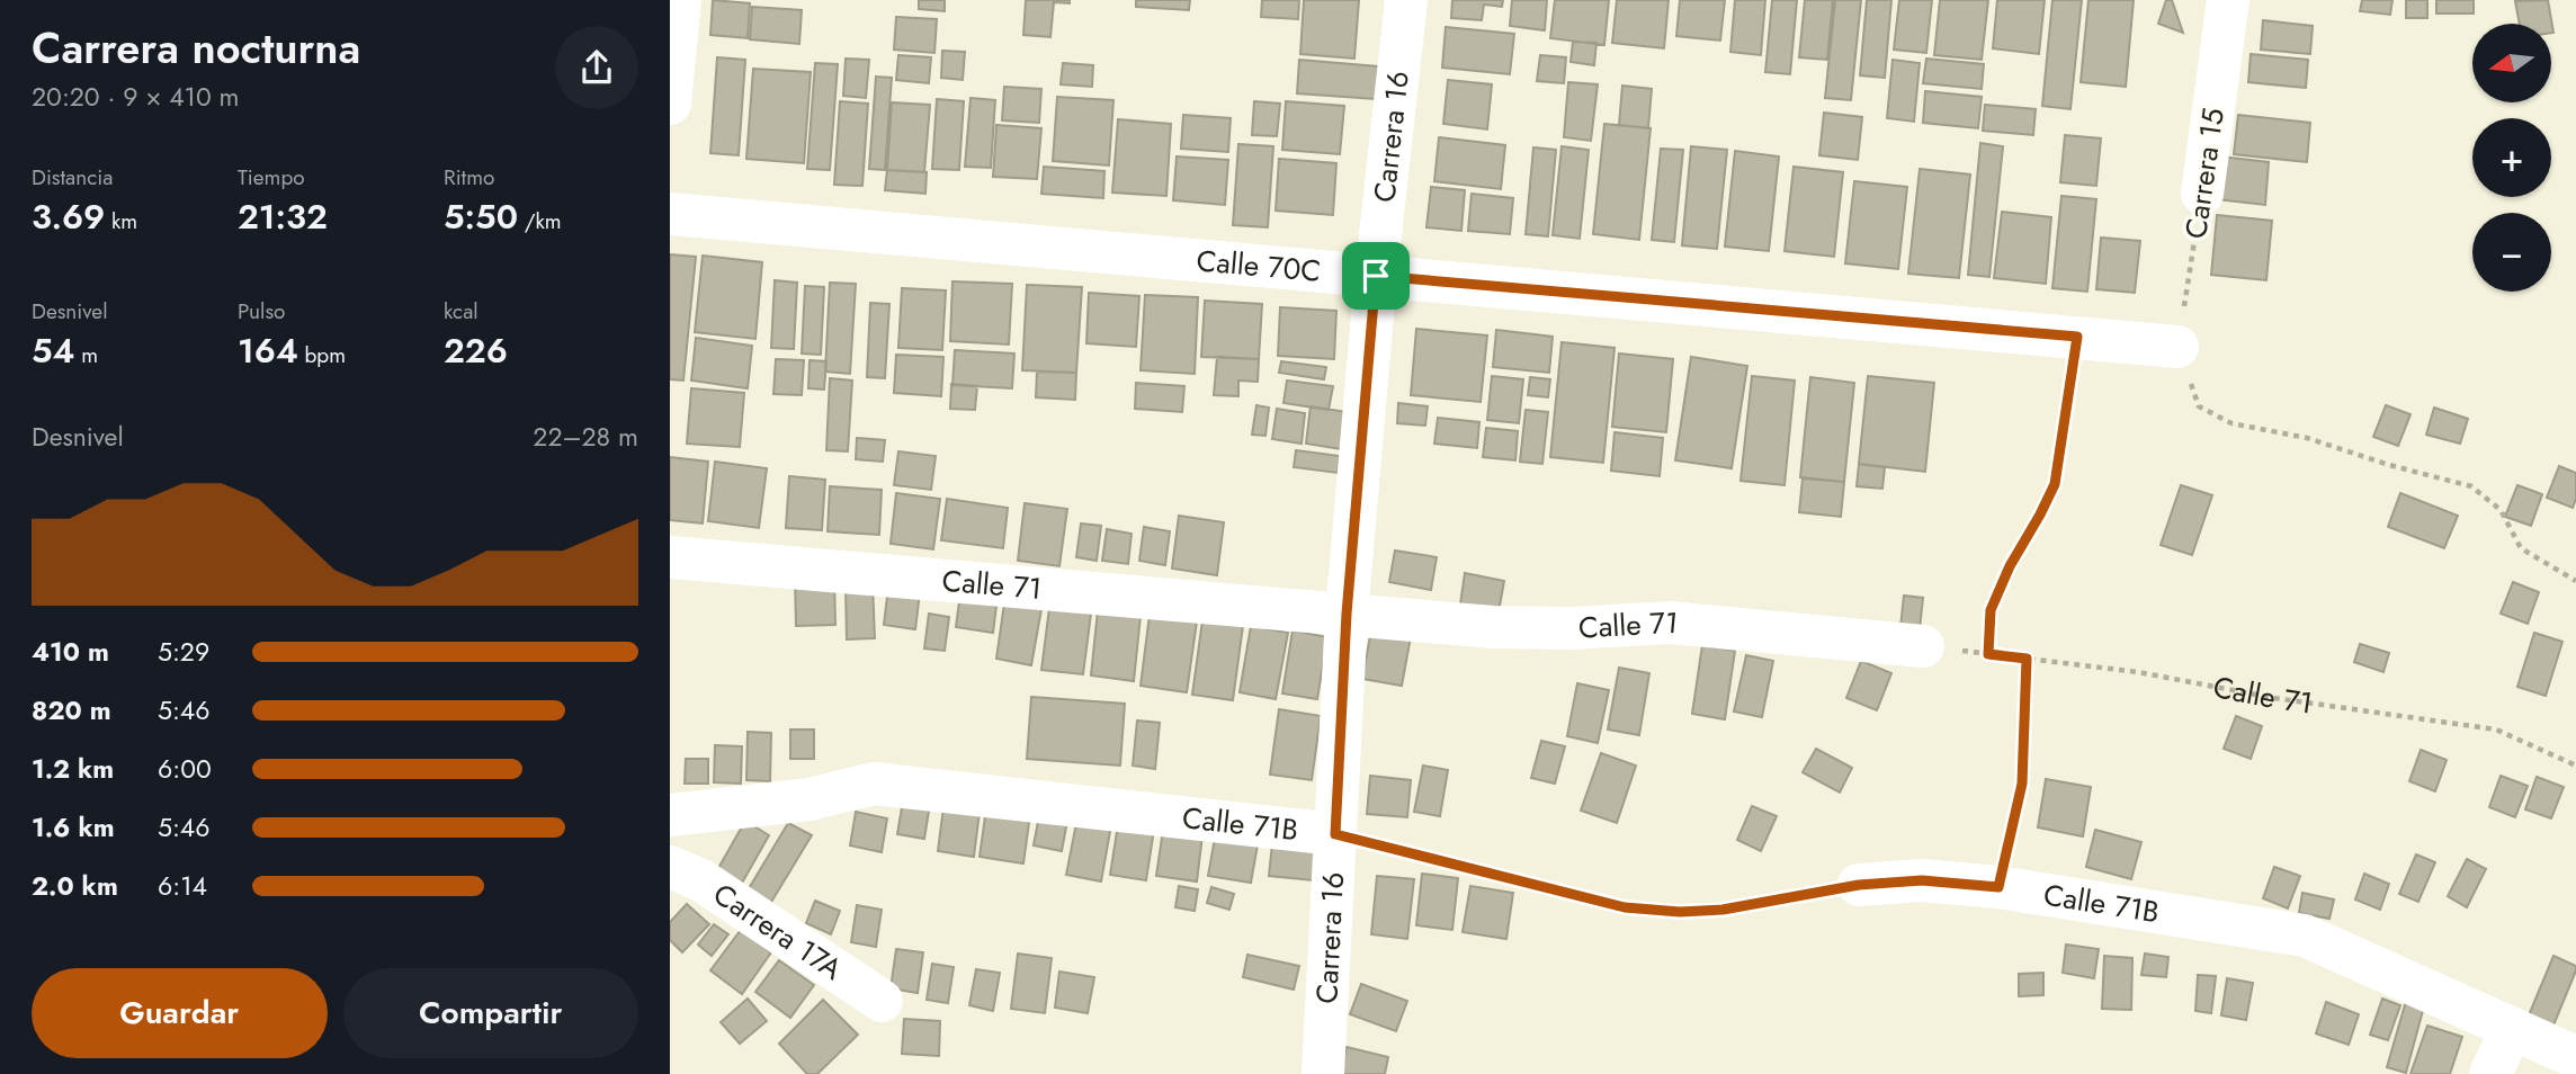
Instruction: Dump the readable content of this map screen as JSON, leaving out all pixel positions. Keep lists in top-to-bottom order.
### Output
{
  "streets": {
    "street": [
      "Carrera 16",
      "Carrera 15",
      "Calle 70C",
      "Calle 71",
      "Calle 71B",
      "Carrera 17A"
    ]
  },
  "crossings": [
    ["Carrera 16", "Calle 70C"],
    ["Carrera 16", "Calle 71"],
    ["Carrera 16", "Calle 71B"],
    ["Carrera 15", "Calle 70C"]
  ],
  "north": "left",
  "page": {
    "heading": ["Carrera nocturna", "20:20 · 9 × 410 m"],
    "map_buttons": ["+", "−"],
    "stats": [
      ["Distancia", "3.69 km"],
      ["Tiempo", "21:32"],
      ["Ritmo", "5:50 /km"],
      ["Desnivel", "54 m"],
      ["Pulso", "164 bpm"],
      ["kcal", "226"]
    ],
    "chart": ["Desnivel", "22–28 m"],
    "list": [
      {
        "name": "410 m",
        "note": "5:29"
      },
      {
        "name": "820 m",
        "note": "5:46"
      },
      {
        "name": "1.2 km",
        "note": "6:00"
      },
      {
        "name": "1.6 km",
        "note": "5:46"
      },
      {
        "name": "2.0 km",
        "note": "6:14"
      }
    ],
    "buttons": ["Guardar", "Compartir"]
  }
}
